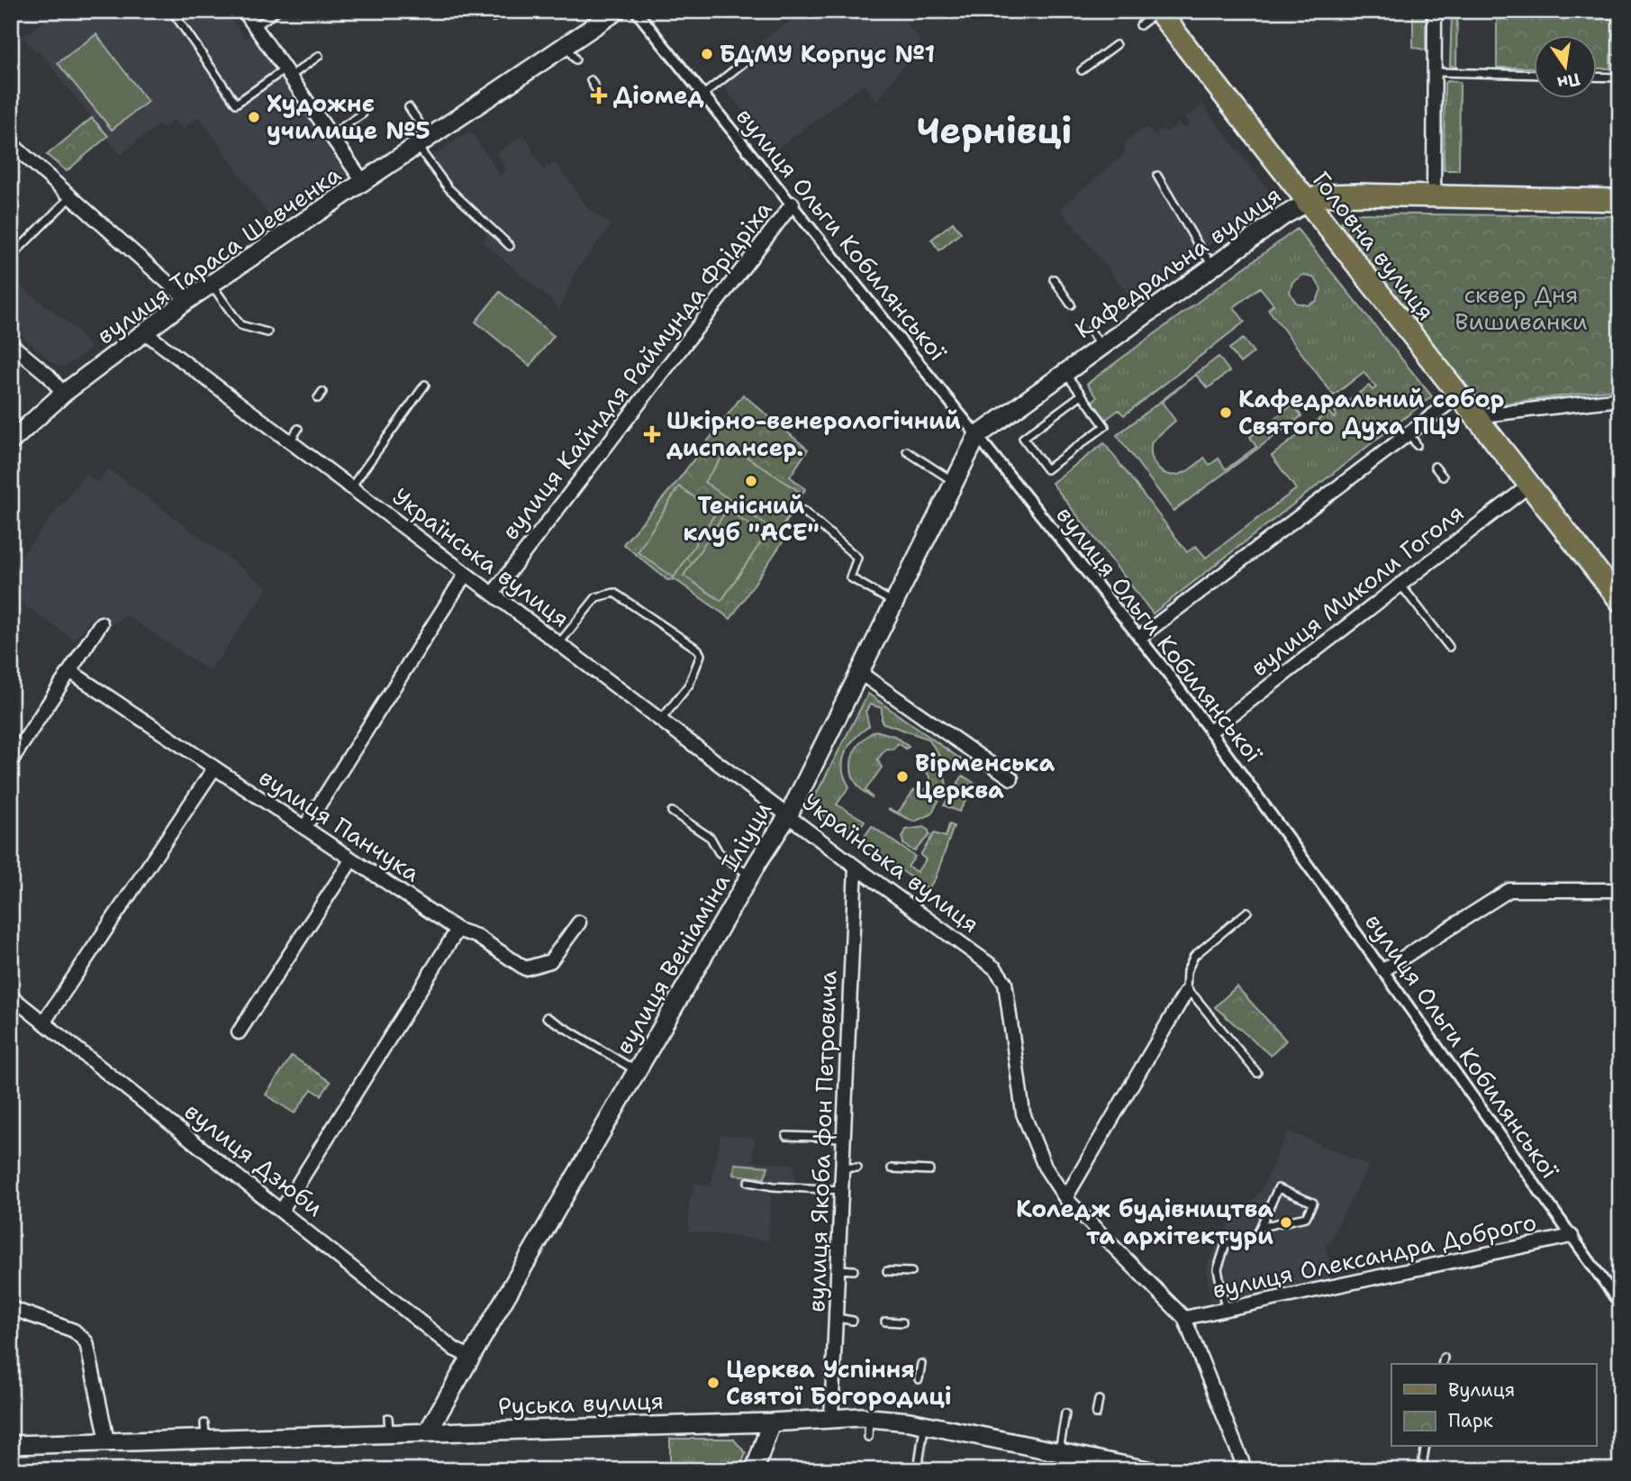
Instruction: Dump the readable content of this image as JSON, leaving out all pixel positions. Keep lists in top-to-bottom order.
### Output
{
  "streets": {
    "main road": ["Головна вулиця", "Кафедральна вулиця"],
    "street": [
      "вулиця Ольги Кобилянської",
      "вулиця Тараса Шевченка",
      "вулиця Кайндля Раймунда Фрідріха",
      "Українська вулиця",
      "вулиця Миколи Гоголя",
      "вулиця Панчука",
      "вулиця Веніаміна Іліуци",
      "вулиця Якоба фон Петровича",
      "вулиця Дзюби",
      "вулиця Олександра Доброго",
      "Руська вулиця"
    ]
  },
  "crossings": [
    ["вулиця Ольги Кобилянської", "Кафедральна вулиця"],
    ["вулиця Ольги Кобилянської", "вулиця Кайндля Раймунда Фрідріха"],
    ["вулиця Ольги Кобилянської", "вулиця Миколи Гоголя"],
    ["вулиця Ольги Кобилянської", "вулиця Веніаміна Іліуци"],
    ["вулиця Ольги Кобилянської", "вулиця Олександра Доброго"],
    ["Головна вулиця", "Кафедральна вулиця"],
    ["Головна вулиця", "вулиця Миколи Гоголя"],
    ["вулиця Тараса Шевченка", "Українська вулиця"],
    ["Кафедральна вулиця", "вулиця Веніаміна Іліуци"],
    ["вулиця Кайндля Раймунда Фрідріха", "Українська вулиця"],
    ["Українська вулиця", "вулиця Веніаміна Іліуци"],
    ["Українська вулиця", "вулиця Якоба фон Петровича"],
    ["Українська вулиця", "вулиця Олександра Доброго"],
    ["вулиця Веніаміна Іліуци", "вулиця Дзюби"],
    ["вулиця Веніаміна Іліуци", "Руська вулиця"],
    ["вулиця Якоба фон Петровича", "Руська вулиця"]
  ],
  "districts": ["Чернівці"],
  "parks": ["сквер Дня Вишиванки"],
  "places": {
    "other": [
      "БДМУ Корпус №1",
      "Художнє училище №5",
      "Кафедральний собор Святого Духа ПЦУ",
      "Тенісний клуб \"ACE\"",
      "Вірменська Церква",
      "Коледж будівництва та архітектури",
      "Церква Успіння Святої Богородиці"
    ],
    "health": ["Діомед", "Шкірно-венерологічний диспансер."]
  },
  "legend": ["Вулиця", "Парк"],
  "north": "bottom"
}
